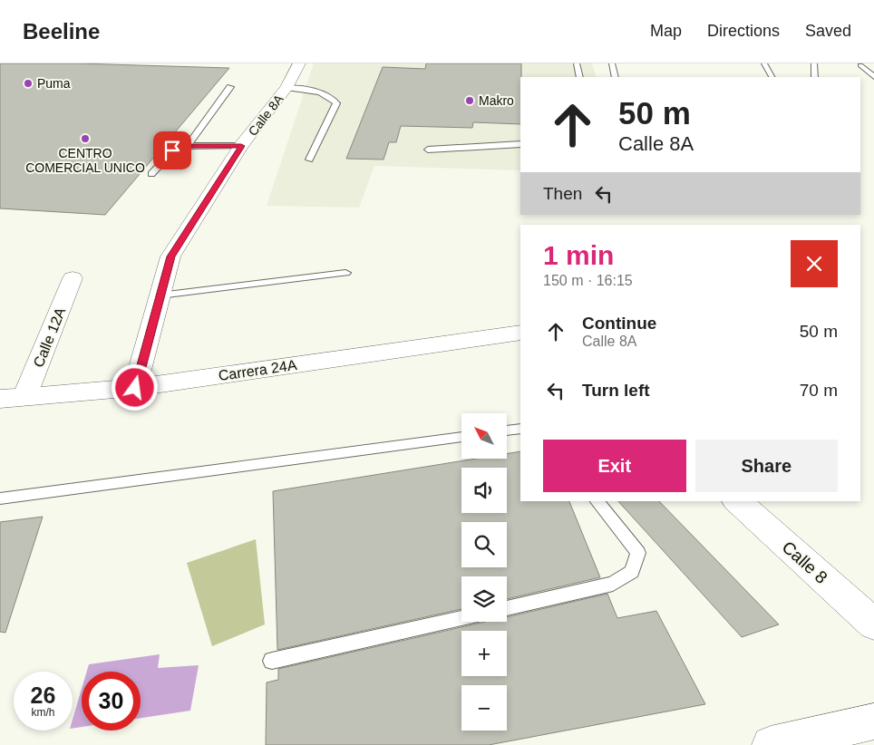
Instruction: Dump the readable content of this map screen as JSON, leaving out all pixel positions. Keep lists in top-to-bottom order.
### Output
{
  "streets": {
    "street": [
      "Calle 8A",
      "Calle 12A",
      "Carrera 24A",
      "Calle 8"
    ]
  },
  "crossings": [
    ["Calle 8A", "Carrera 24A"],
    ["Calle 12A", "Carrera 24A"]
  ],
  "places": ["Puma", "Makro", "CENTRO COMERCIAL UNICO"],
  "north": "top left",
  "page": {
    "header": "Beeline",
    "nav": ["Map", "Directions", "Saved"],
    "turn": ["50 m", "Calle 8A"],
    "then": "Then",
    "heading": ["1 min", "150 m · 16:15"],
    "list": [
      {
        "name": "Continue",
        "note": "Calle 8A",
        "value": "50 m"
      },
      {
        "name": "Turn left",
        "value": "70 m"
      }
    ],
    "map_buttons": ["+", "−"],
    "buttons": ["Exit", "Share"],
    "speed": "26 km/h",
    "limit": "30"
  }
}
